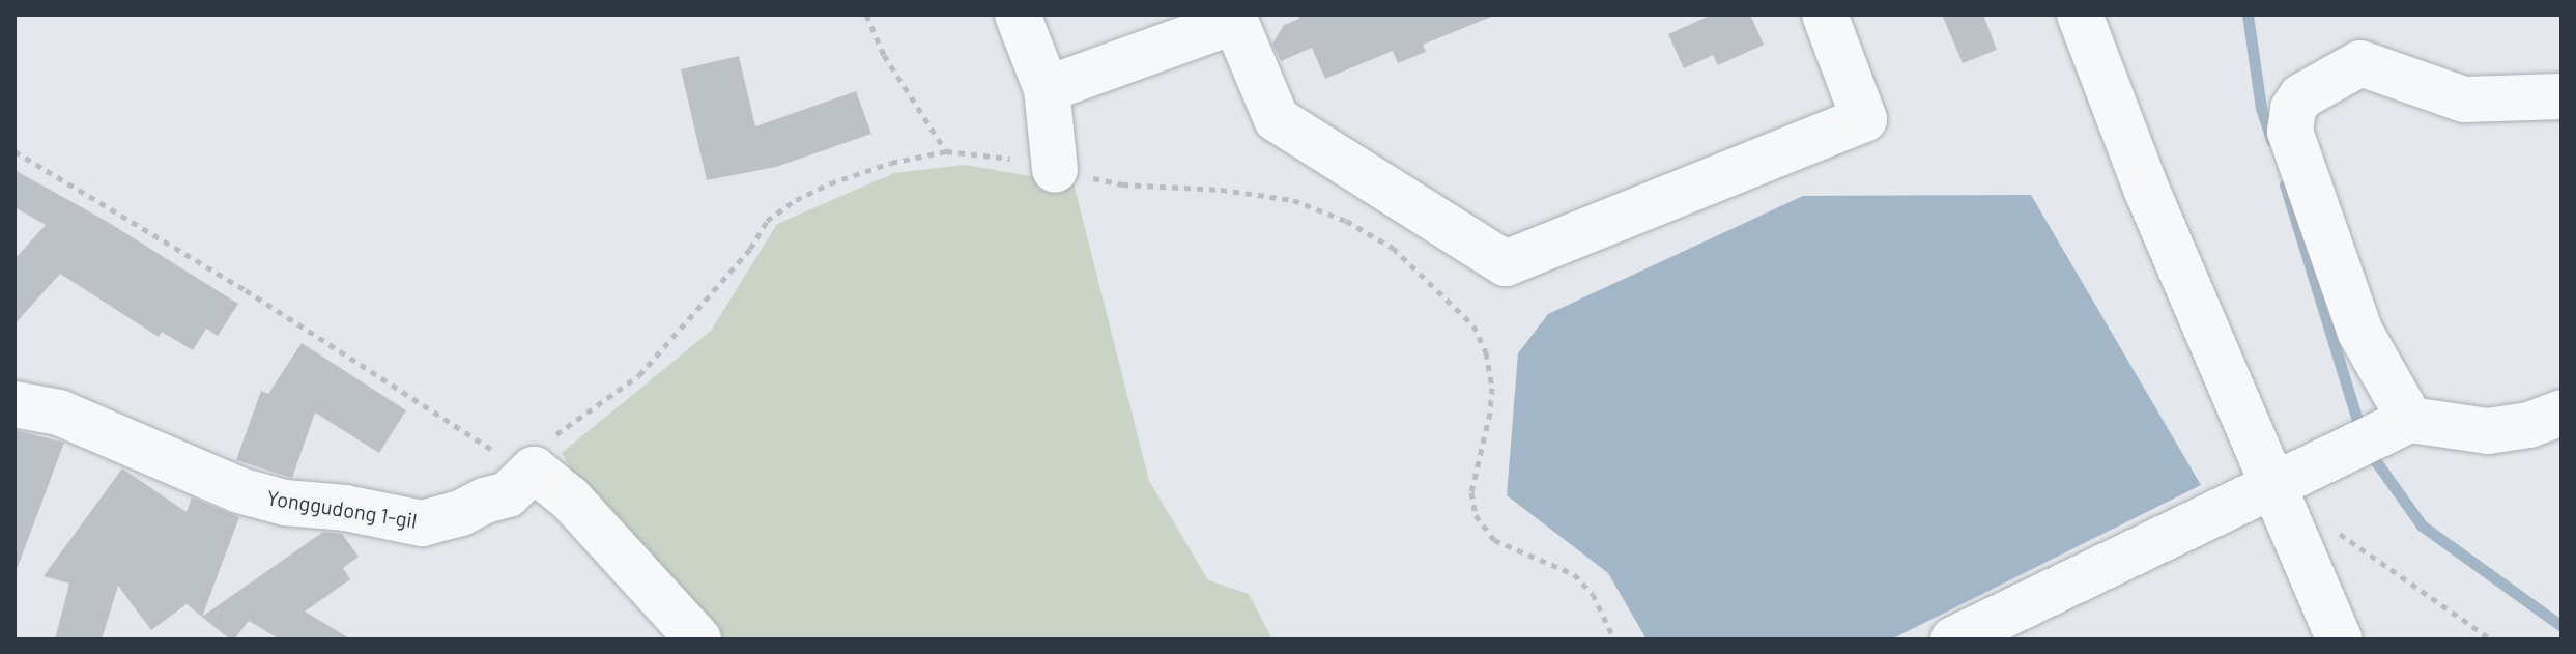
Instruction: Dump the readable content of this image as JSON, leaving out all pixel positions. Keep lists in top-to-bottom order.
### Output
{
  "streets": {
    "street": ["Yonggudong 1-gil"]
  }
}
